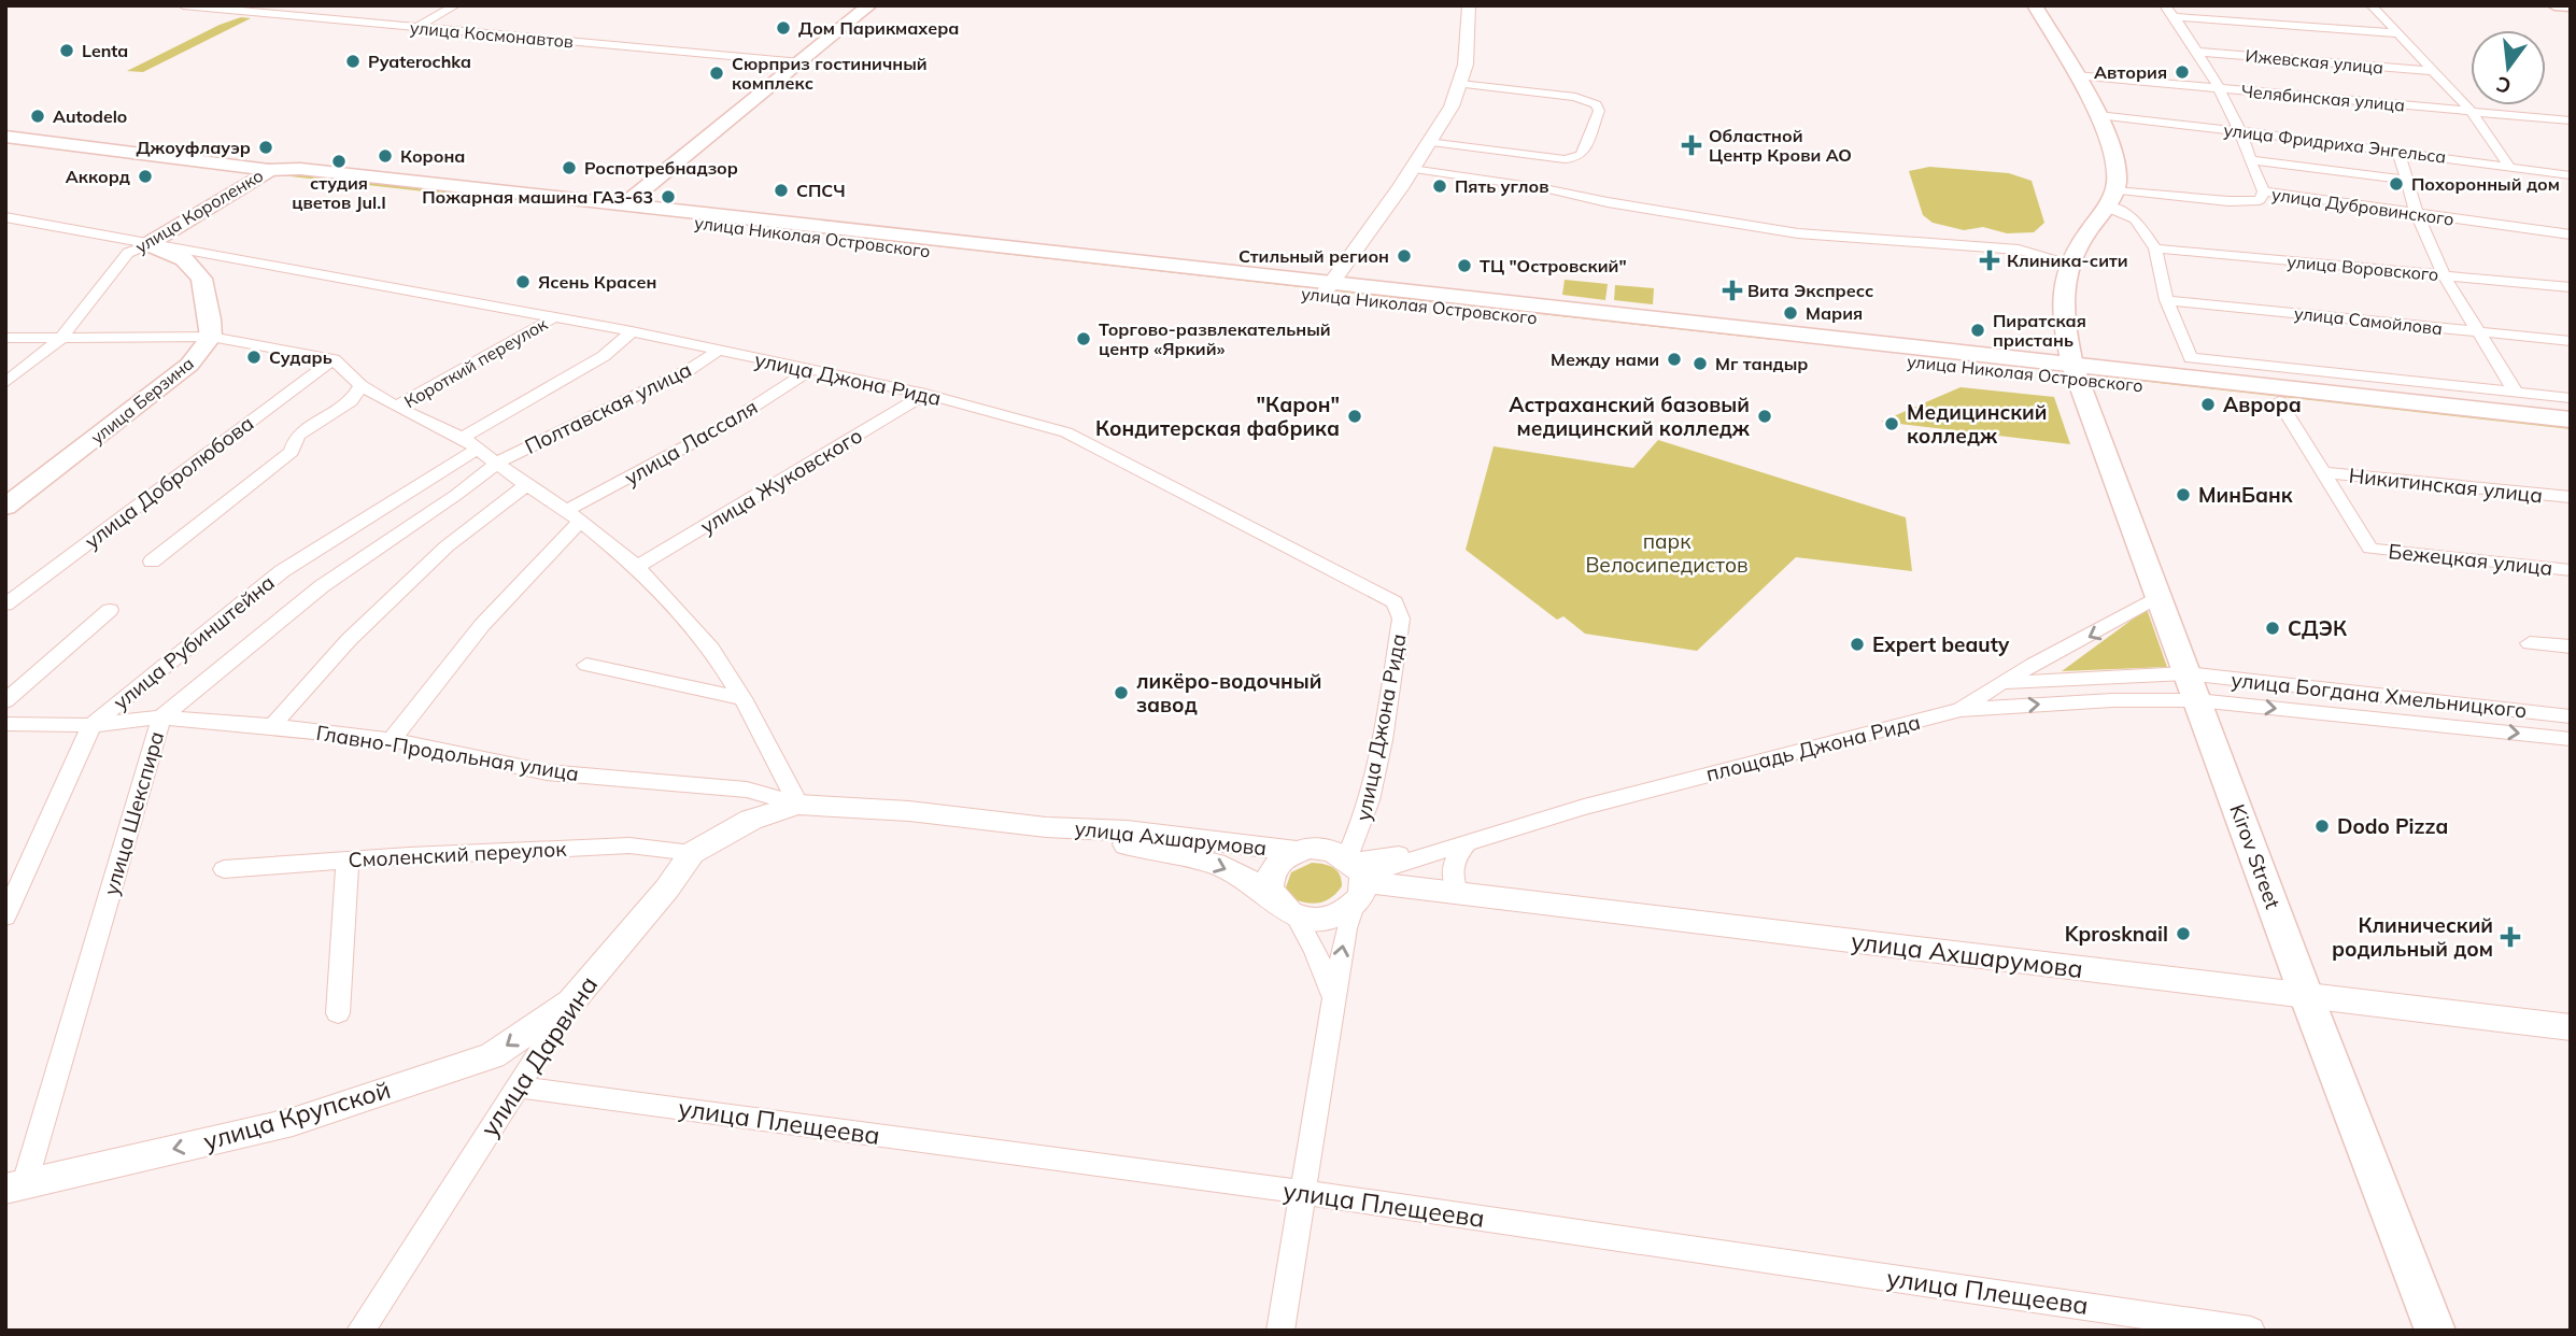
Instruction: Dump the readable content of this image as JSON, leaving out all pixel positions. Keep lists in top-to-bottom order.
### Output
{
  "streets": {
    "main road": [
      "улица Короленко",
      "улица Николая Островского",
      "улица Берзина",
      "Kirov Street"
    ],
    "street": [
      "улица Космонавтов",
      "Ижевская улица",
      "Челябинская улица",
      "улица Фридриха Энгельса",
      "улица Дубровинского",
      "улица Воровского",
      "улица Самойлова",
      "Короткий переулок",
      "улица Джона Рида",
      "Полтавская улица",
      "улица Лассаля",
      "улица Жуковского",
      "улица Добролюбова",
      "Никитинская улица",
      "Бежецкая улица",
      "улица Рубинштейна",
      "улица Богдана Хмельницкого",
      "площадь Джона Рида",
      "Главно-Продольная улица",
      "улица Шекспира",
      "улица Ахшарумова",
      "Смоленский переулок",
      "улица Дарвина",
      "улица Крупской",
      "улица Плещеева"
    ]
  },
  "crossings": [
    ["улица Дубровинского", "Kirov Street"],
    ["улица Короленко", "улица Николая Островского"],
    ["улица Короленко", "улица Джона Рида"],
    ["улица Короленко", "улица Берзина"],
    ["улица Николая Островского", "Kirov Street"],
    ["Короткий переулок", "улица Джона Рида"],
    ["улица Джона Рида", "улица Берзина"],
    ["улица Джона Рида", "Полтавская улица"],
    ["улица Джона Рида", "улица Лассаля"],
    ["улица Джона Рида", "улица Жуковского"],
    ["улица Джона Рида", "улица Рубинштейна"],
    ["улица Джона Рида", "площадь Джона Рида"],
    ["улица Джона Рида", "улица Ахшарумова"],
    ["улица Джона Рида", "улица Плещеева"],
    ["Полтавская улица", "улица Шекспира"],
    ["улица Лассаля", "Главно-Продольная улица"],
    ["Никитинская улица", "Бежецкая улица"],
    ["улица Рубинштейна", "Главно-Продольная улица"],
    ["улица Богдана Хмельницкого", "Kirov Street"],
    ["площадь Джона Рида", "улица Ахшарумова"],
    ["площадь Джона Рида", "Kirov Street"],
    ["Главно-Продольная улица", "улица Шекспира"],
    ["Главно-Продольная улица", "улица Ахшарумова"],
    ["Главно-Продольная улица", "улица Дарвина"],
    ["улица Шекспира", "улица Крупской"],
    ["улица Ахшарумова", "Kirov Street"],
    ["улица Ахшарумова", "улица Дарвина"],
    ["Смоленский переулок", "улица Дарвина"],
    ["улица Дарвина", "улица Крупской"],
    ["улица Дарвина", "улица Плещеева"]
  ],
  "one_way": ["улица Крупской"],
  "parks": ["парк Велосипедистов"],
  "places": {
    "other": [
      "Дом Парикмахера",
      "Lenta",
      "Pyaterochka",
      "Автория",
      "Сюрприз гостиничный комплекс",
      "Autodelo",
      "Джоуфлауэр",
      "Корона",
      "студия цветов Jul.I",
      "Роспотребнадзор",
      "Аккорд",
      "Похоронный дом",
      "Пять углов",
      "СПСЧ",
      "Пожарная машина ГАЗ-63",
      "Стильный регион",
      "ТЦ \"Островский\"",
      "Ясень Красен",
      "Мария",
      "Пиратская пристань",
      "Торгово-развлекательный центр «Яркий»",
      "Сударь",
      "Между нами",
      "Мг тандыр",
      "Аврора",
      "\"Карон\" Кондитерская фабрика",
      "Астраханский базовый медицинский колледж",
      "Медицинский колледж",
      "МинБанк",
      "СДЭК",
      "Expert beauty",
      "ликёро-водочный завод",
      "Dodo Pizza",
      "Kprosknail"
    ],
    "health": [
      "Областной Центр Крови АО",
      "Клиника-сити",
      "Вита Экспресс",
      "Клинический родильный дом"
    ]
  },
  "north": "bottom"
}
